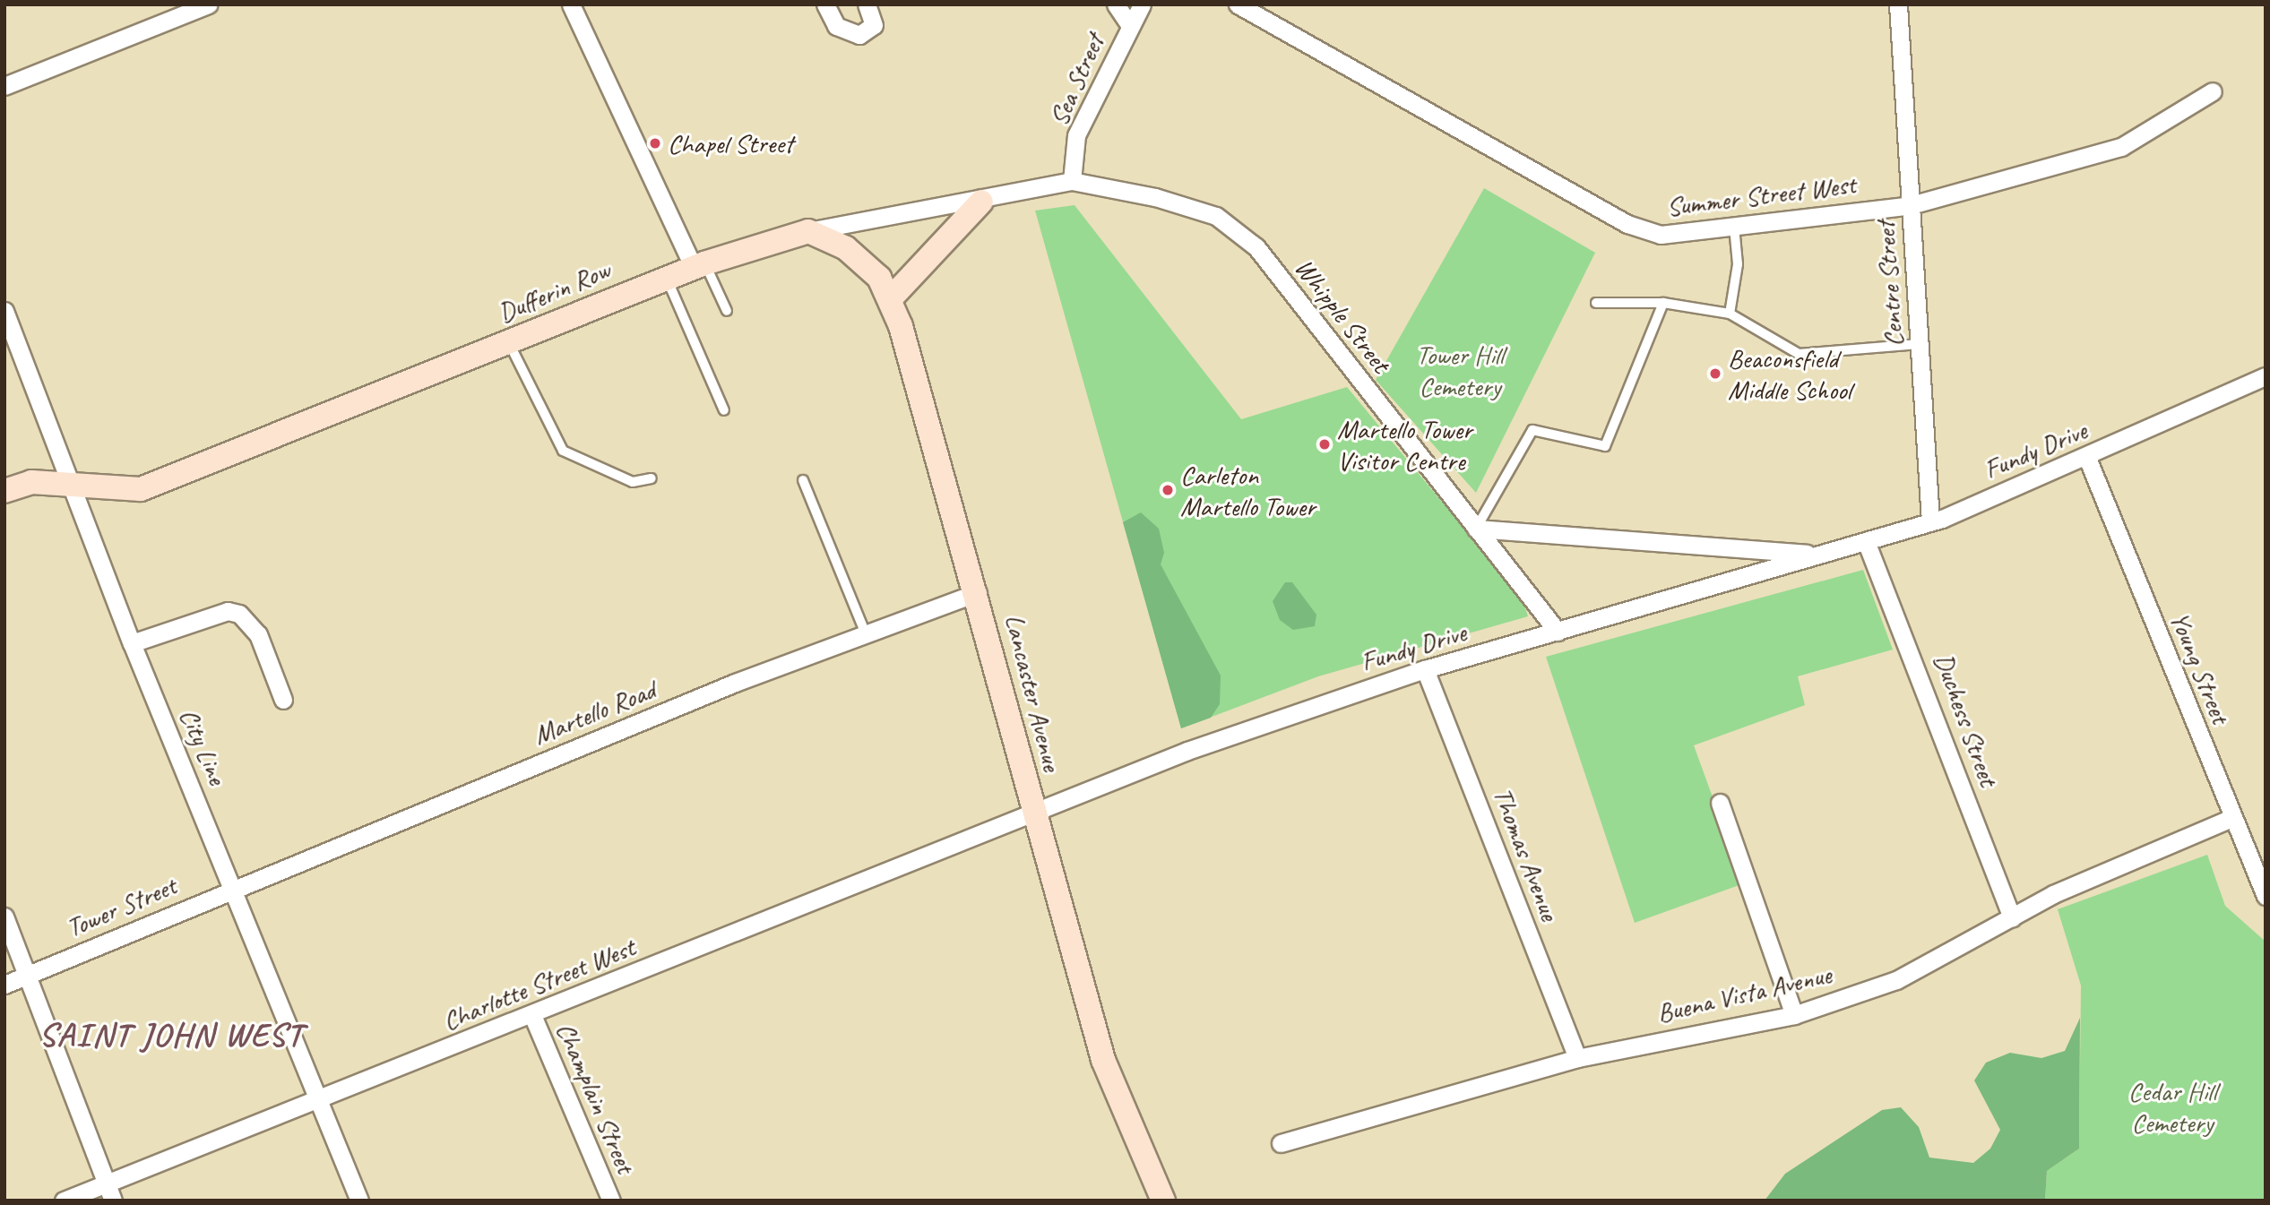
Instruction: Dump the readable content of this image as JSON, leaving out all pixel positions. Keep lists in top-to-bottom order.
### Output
{
  "streets": {
    "street": [
      "Sea Street",
      "Summer Street West",
      "Centre Street",
      "Dufferin Row",
      "Whipple Street",
      "Fundy Drive",
      "Young Street",
      "Lancaster Avenue",
      "Martello Road",
      "Duchess Street",
      "City Line",
      "Thomas Avenue",
      "Tower Street",
      "Charlotte Street West",
      "Buena Vista Avenue",
      "Champlain Street"
    ]
  },
  "crossings": [
    ["Sea Street", "Dufferin Row"],
    ["Sea Street", "Whipple Street"],
    ["Summer Street West", "Centre Street"],
    ["Centre Street", "Fundy Drive"],
    ["Dufferin Row", "Whipple Street"],
    ["Dufferin Row", "Lancaster Avenue"],
    ["Dufferin Row", "City Line"],
    ["Whipple Street", "Fundy Drive"],
    ["Fundy Drive", "Young Street"],
    ["Fundy Drive", "Lancaster Avenue"],
    ["Fundy Drive", "Duchess Street"],
    ["Fundy Drive", "Thomas Avenue"],
    ["Fundy Drive", "Charlotte Street West"],
    ["Young Street", "Buena Vista Avenue"],
    ["Lancaster Avenue", "Martello Road"],
    ["Lancaster Avenue", "Charlotte Street West"],
    ["Martello Road", "City Line"],
    ["Martello Road", "Tower Street"],
    ["Duchess Street", "Buena Vista Avenue"],
    ["City Line", "Tower Street"],
    ["City Line", "Charlotte Street West"],
    ["Thomas Avenue", "Buena Vista Avenue"],
    ["Charlotte Street West", "Champlain Street"]
  ],
  "districts": ["SAINT JOHN WEST"],
  "parks": ["Tower Hill Cemetery", "Cedar Hill Cemetery"],
  "places": [
    "Chapel Street",
    "Beaconsfield Middle School",
    "Martello Tower Visitor Centre",
    "Carleton Martello Tower"
  ]
}
